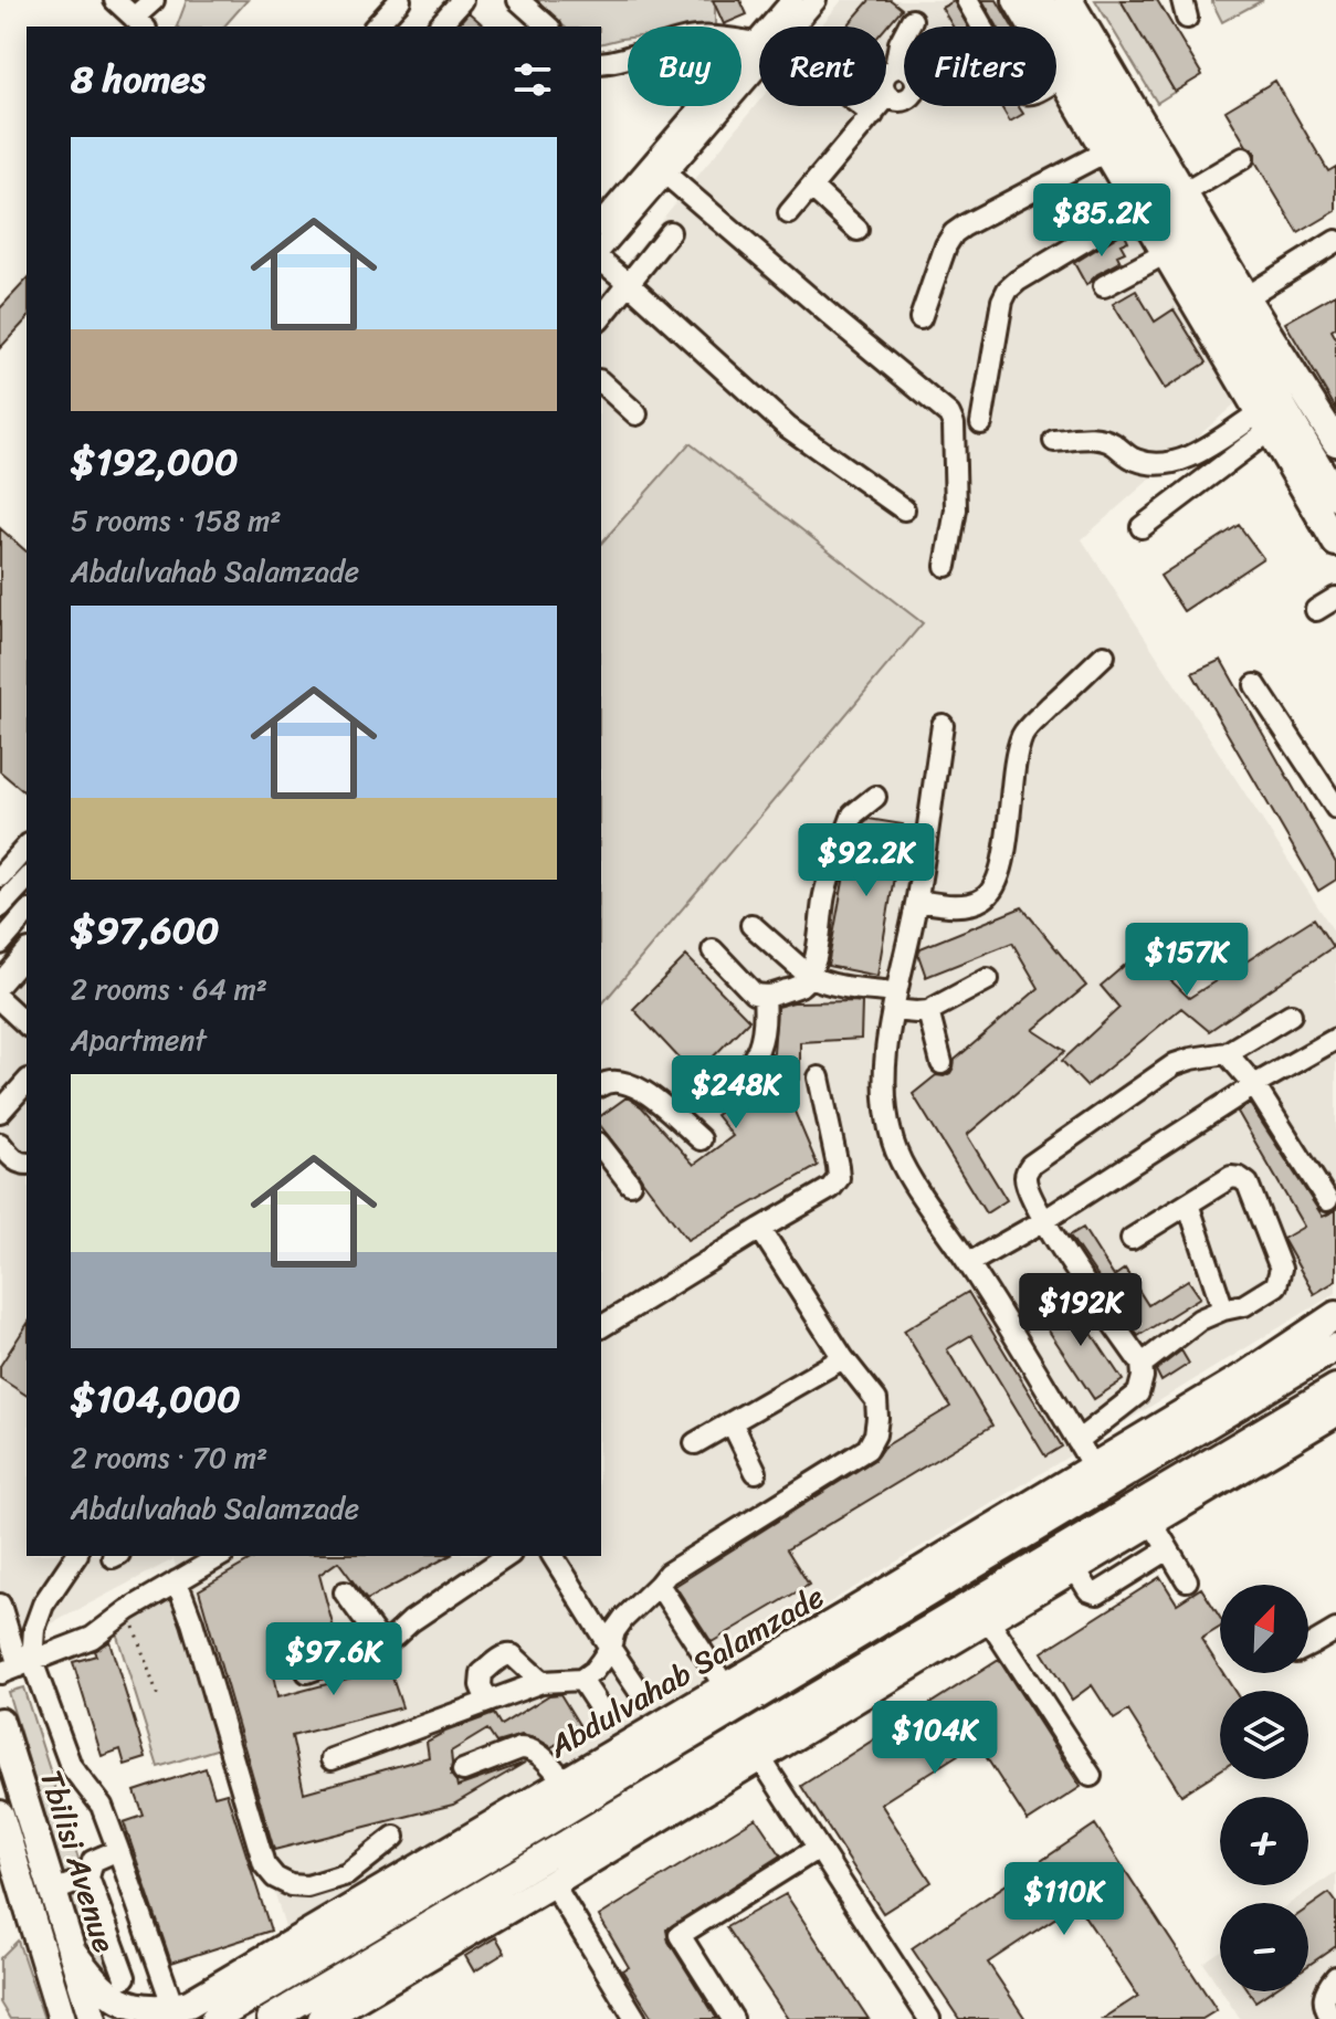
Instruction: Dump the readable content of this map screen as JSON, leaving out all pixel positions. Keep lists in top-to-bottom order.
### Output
{
  "streets": {
    "main road": ["Abdulvahab Salamzade", "Tbilisi Avenue"]
  },
  "north": "top right",
  "page": {
    "chip": ["Buy", "Rent", "Filters"],
    "heading": "8 homes",
    "list": [
      {
        "name": "$192,000",
        "note": "5 rooms · 158 m² · Abdulvahab Salamzade"
      },
      {
        "name": "$97,600",
        "note": "2 rooms · 64 m² · Apartment"
      },
      {
        "name": "$104,000",
        "note": "2 rooms · 70 m² · Abdulvahab Salamzade"
      }
    ],
    "price": [
      "$85.2K",
      "$92.2K",
      "$157K",
      "$248K",
      "$192K",
      "$97.6K",
      "$104K",
      "$110K"
    ],
    "map_buttons": ["+", "−"]
  }
}
